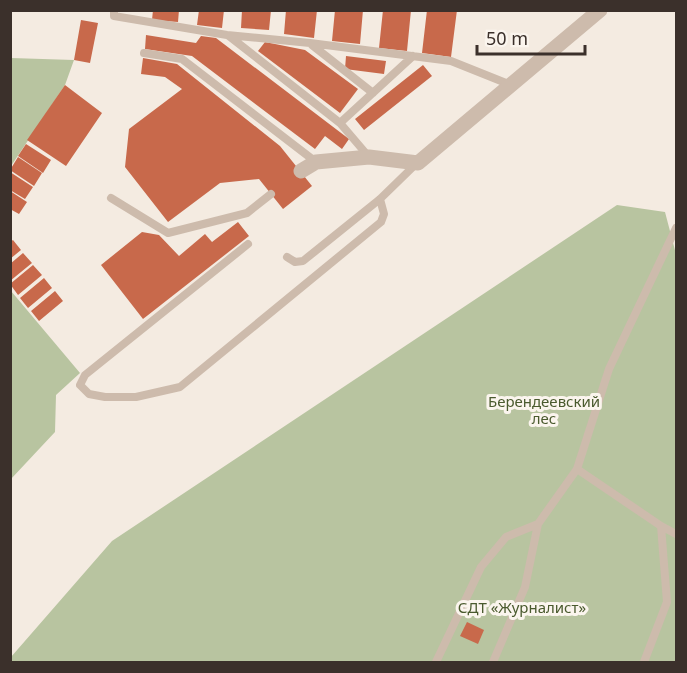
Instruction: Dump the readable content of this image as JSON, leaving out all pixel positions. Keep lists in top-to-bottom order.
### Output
{
  "parks": ["Берендеевский лес", "СДТ «Журналист»"],
  "scale_bar": "50 m"
}
